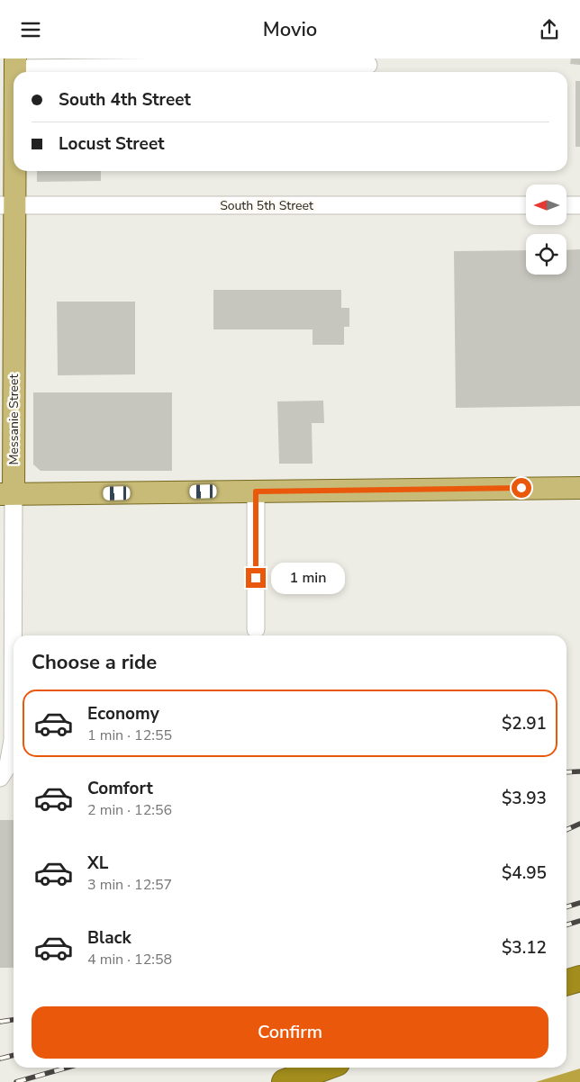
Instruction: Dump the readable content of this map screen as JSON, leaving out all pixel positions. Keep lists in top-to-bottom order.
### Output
{
  "streets": {
    "main road": ["Messanie Street"],
    "street": ["South 5th Street"]
  },
  "crossings": [
    ["South 5th Street", "Messanie Street"]
  ],
  "north": "left",
  "page": {
    "header": "Movio",
    "banner": ["South 4th Street", "Locust Street"],
    "bubble": "1 min",
    "heading": "Choose a ride",
    "list": [
      {
        "name": "Economy",
        "note": "1 min · 12:55",
        "value": "$2.91"
      },
      {
        "name": "Comfort",
        "note": "2 min · 12:56",
        "value": "$3.93"
      },
      {
        "name": "XL",
        "note": "3 min · 12:57",
        "value": "$4.95"
      },
      {
        "name": "Black",
        "note": "4 min · 12:58",
        "value": "$3.12"
      }
    ],
    "buttons": "Confirm"
  }
}
